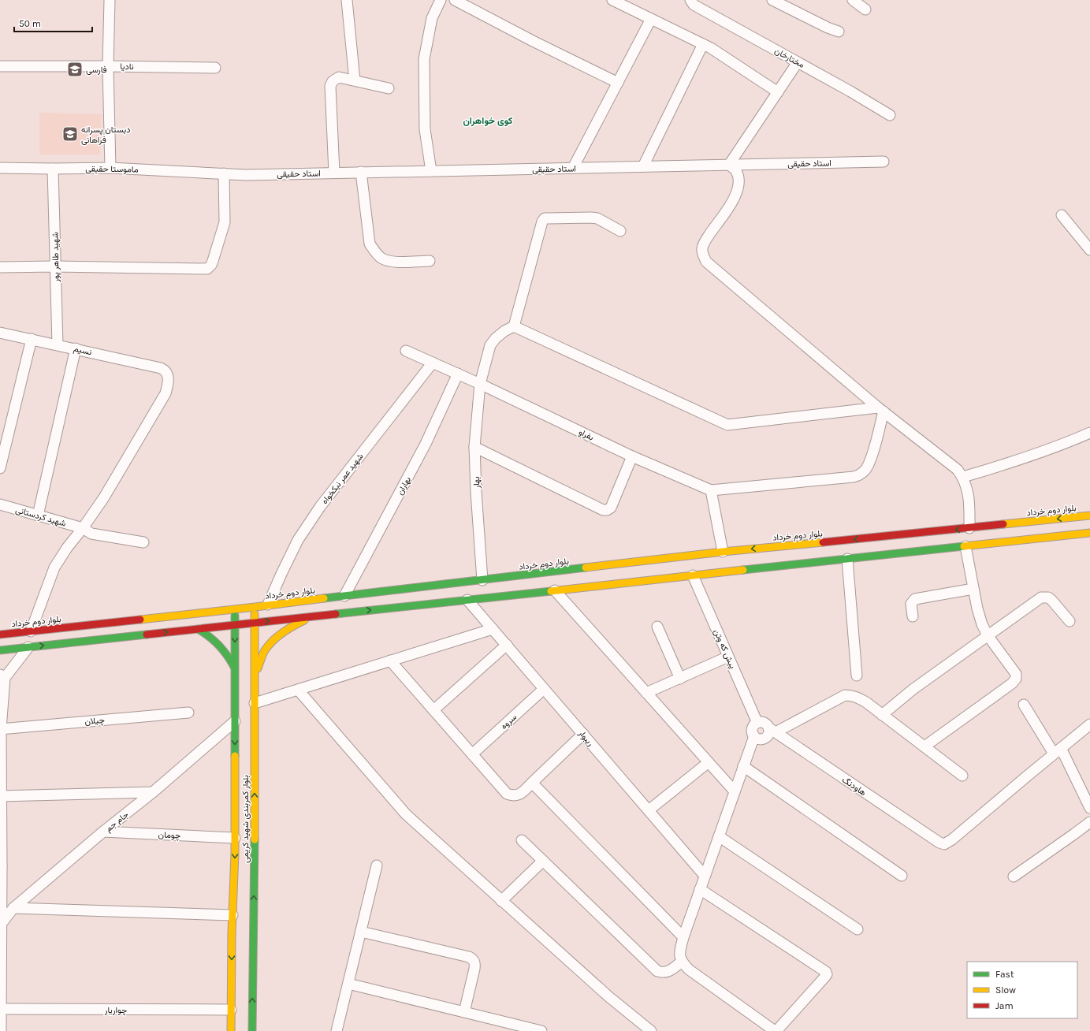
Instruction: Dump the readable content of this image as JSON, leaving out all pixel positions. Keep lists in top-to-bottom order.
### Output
{
  "streets": {
    "street": [
      "مختارخان",
      "نادیا",
      "استاد حقیقی",
      "ماموستا حقیقی",
      "شهید طاهر پور",
      "نسیم",
      "بفراو",
      "شهید عمر نیکخواه",
      "بهار",
      "بهاران",
      "بلوار دوم خرداد",
      "شهید کردستانی",
      "پیش که وتن",
      "چیلان",
      "سروه",
      "ریبوار",
      "هاودنگ",
      "بلوار کمربندی شهید کریمی",
      "جام جم",
      "چومان",
      "چواریار"
    ]
  },
  "crossings": [
    ["استاد حقیقی", "ماموستا حقیقی"],
    ["ماموستا حقیقی", "شهید طاهر پور"],
    ["شهید طاهر پور", "نسیم"],
    ["نسیم", "شهید کردستانی"],
    ["بفراو", "شهید عمر نیکخواه"],
    ["بفراو", "بهار"],
    ["بفراو", "بهاران"],
    ["شهید عمر نیکخواه", "بلوار دوم خرداد"],
    ["بهار", "بلوار دوم خرداد"],
    ["بهاران", "بلوار دوم خرداد"],
    ["بلوار دوم خرداد", "پیش که وتن"],
    ["بلوار دوم خرداد", "ریبوار"],
    ["بلوار دوم خرداد", "بلوار کمربندی شهید کریمی"],
    ["پیش که وتن", "هاودنگ"],
    ["سروه", "ریبوار"],
    ["بلوار کمربندی شهید کریمی", "جام جم"],
    ["بلوار کمربندی شهید کریمی", "چومان"],
    ["بلوار کمربندی شهید کریمی", "چواریار"],
    ["جام جم", "چومان"]
  ],
  "districts": ["کوی خواهران"],
  "places": {
    "school or university": ["فارسی", "دبستان پسرانه فراهانی"]
  },
  "legend": ["Fast", "Slow", "Jam"],
  "scale_bar": "50 m"
}
